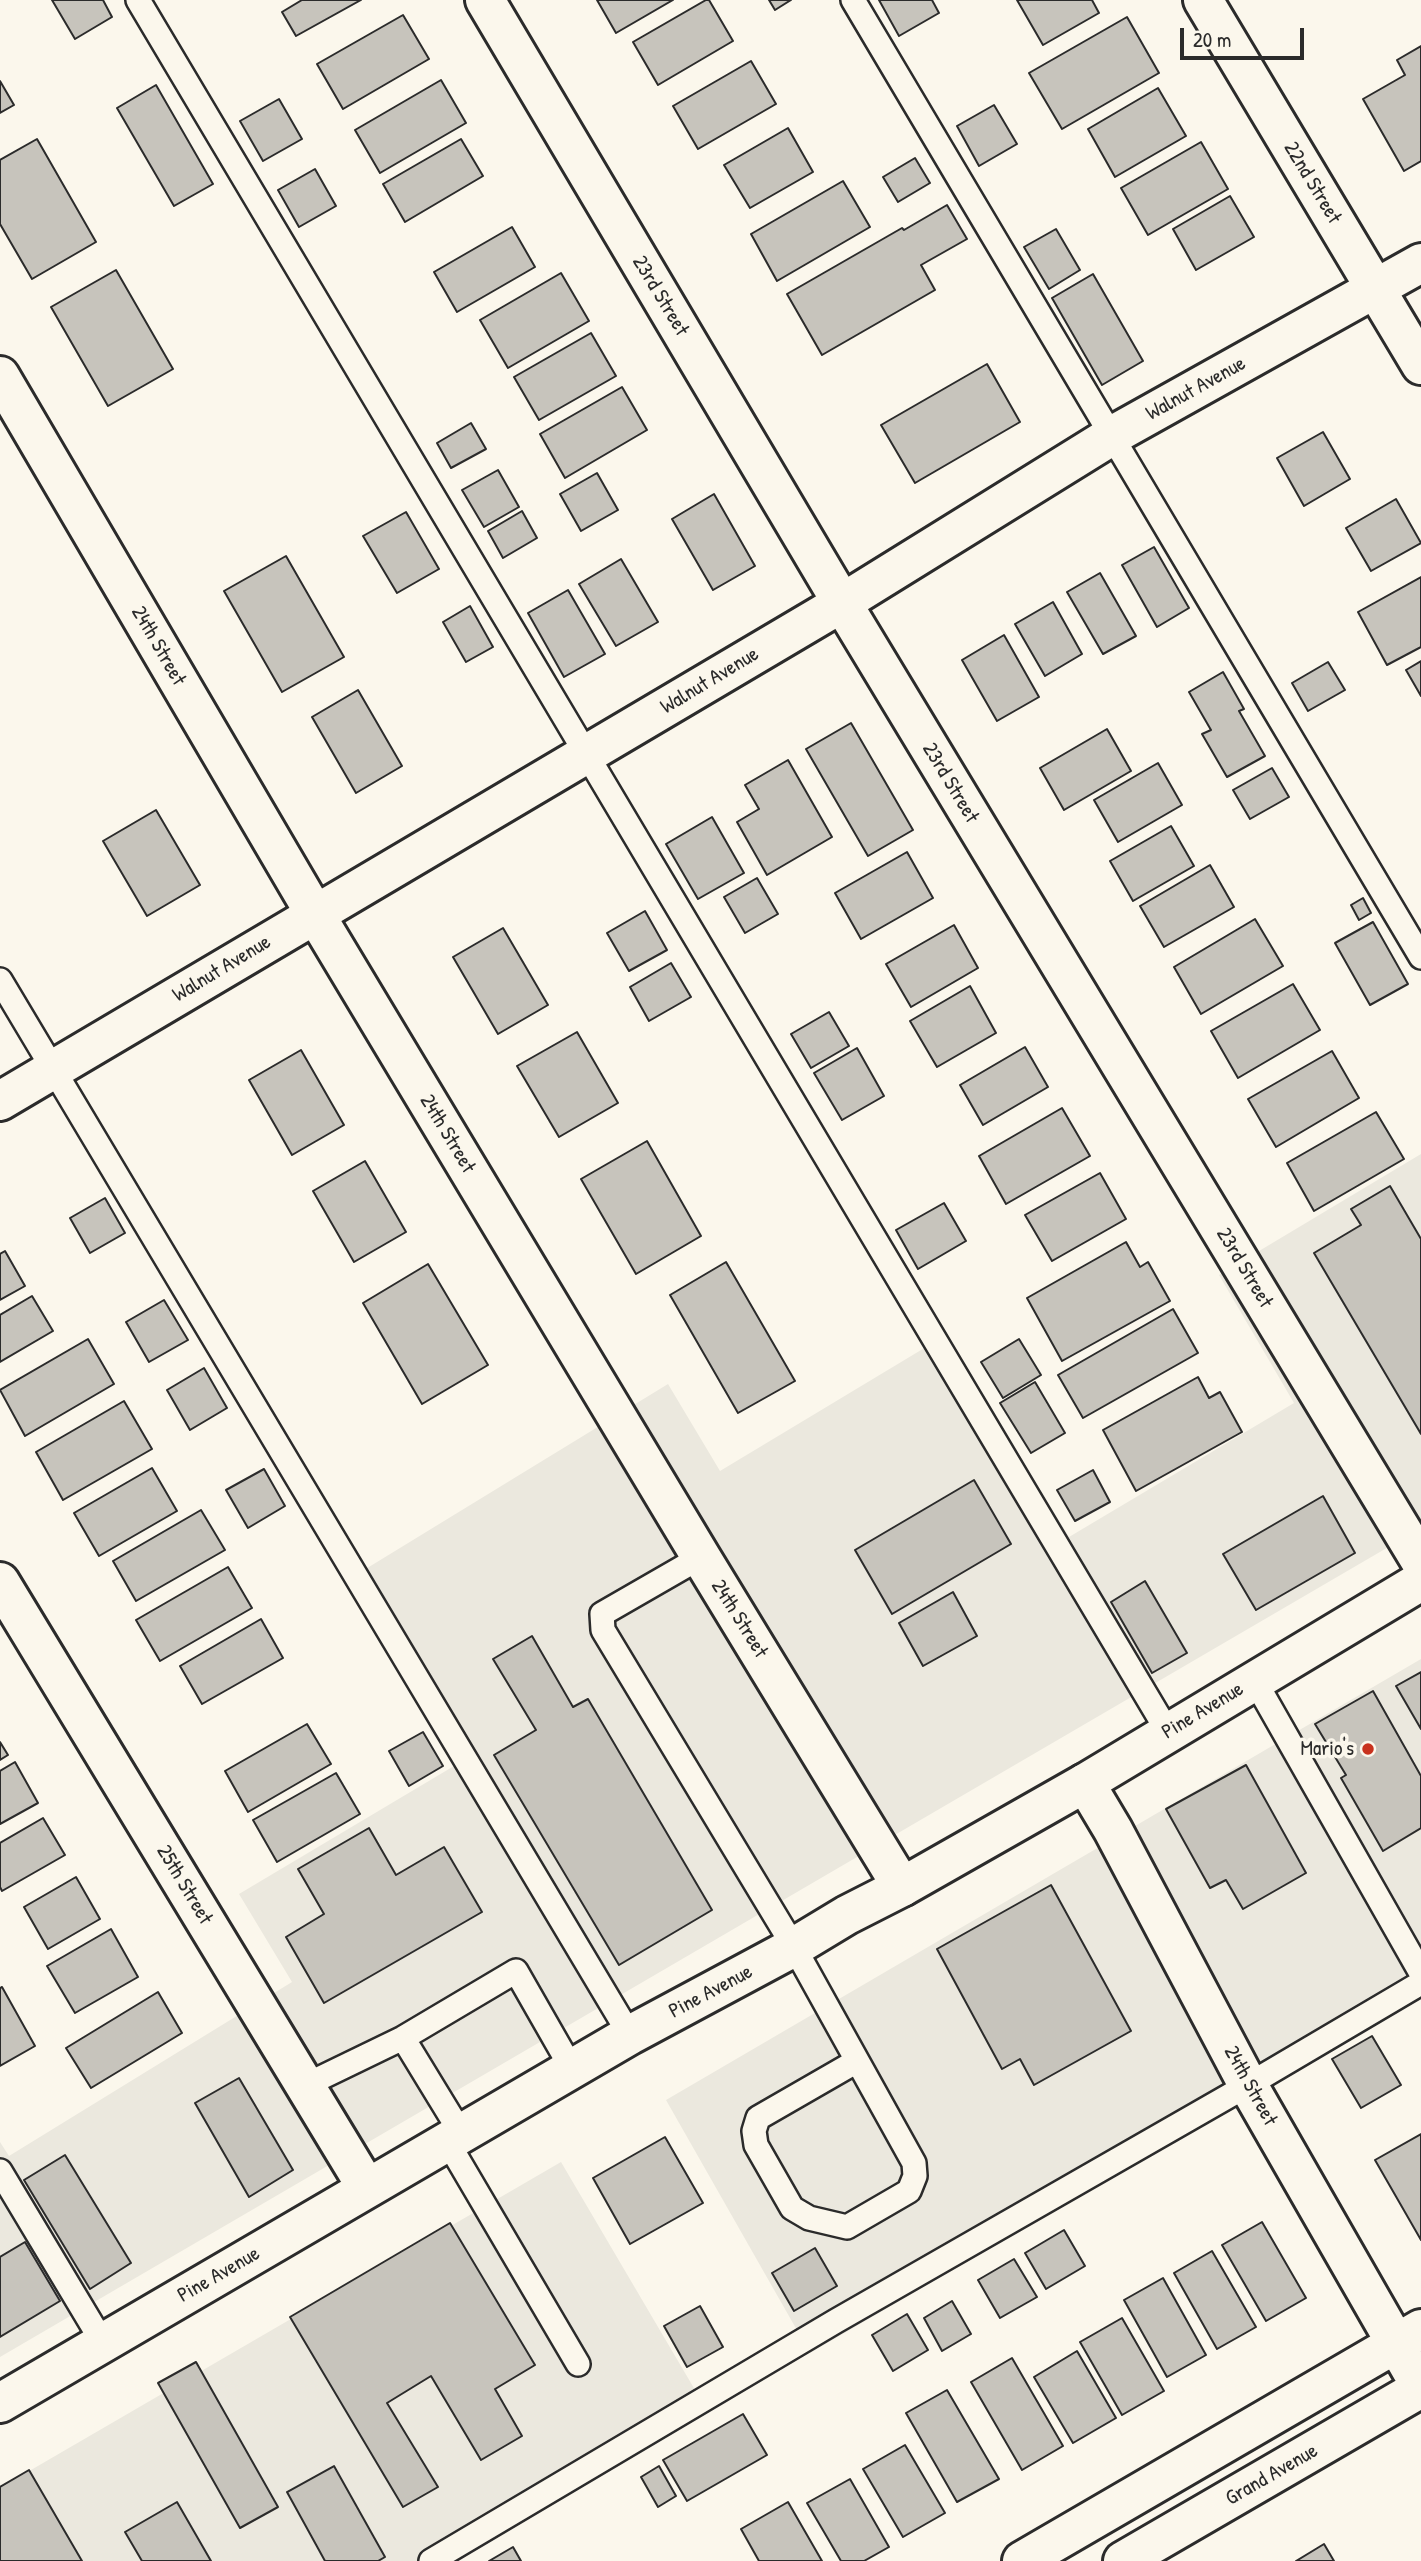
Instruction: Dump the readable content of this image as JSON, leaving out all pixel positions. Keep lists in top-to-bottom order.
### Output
{
  "streets": {
    "street": [
      "22nd Street",
      "23rd Street",
      "Walnut Avenue",
      "24th Street",
      "Pine Avenue",
      "25th Street",
      "Grand Avenue"
    ]
  },
  "crossings": [
    ["22nd Street", "Walnut Avenue"],
    ["23rd Street", "Walnut Avenue"],
    ["Walnut Avenue", "24th Street"],
    ["24th Street", "Pine Avenue"],
    ["24th Street", "Grand Avenue"],
    ["Pine Avenue", "25th Street"]
  ],
  "places": ["Mario's"],
  "scale_bar": "20 m"
}
